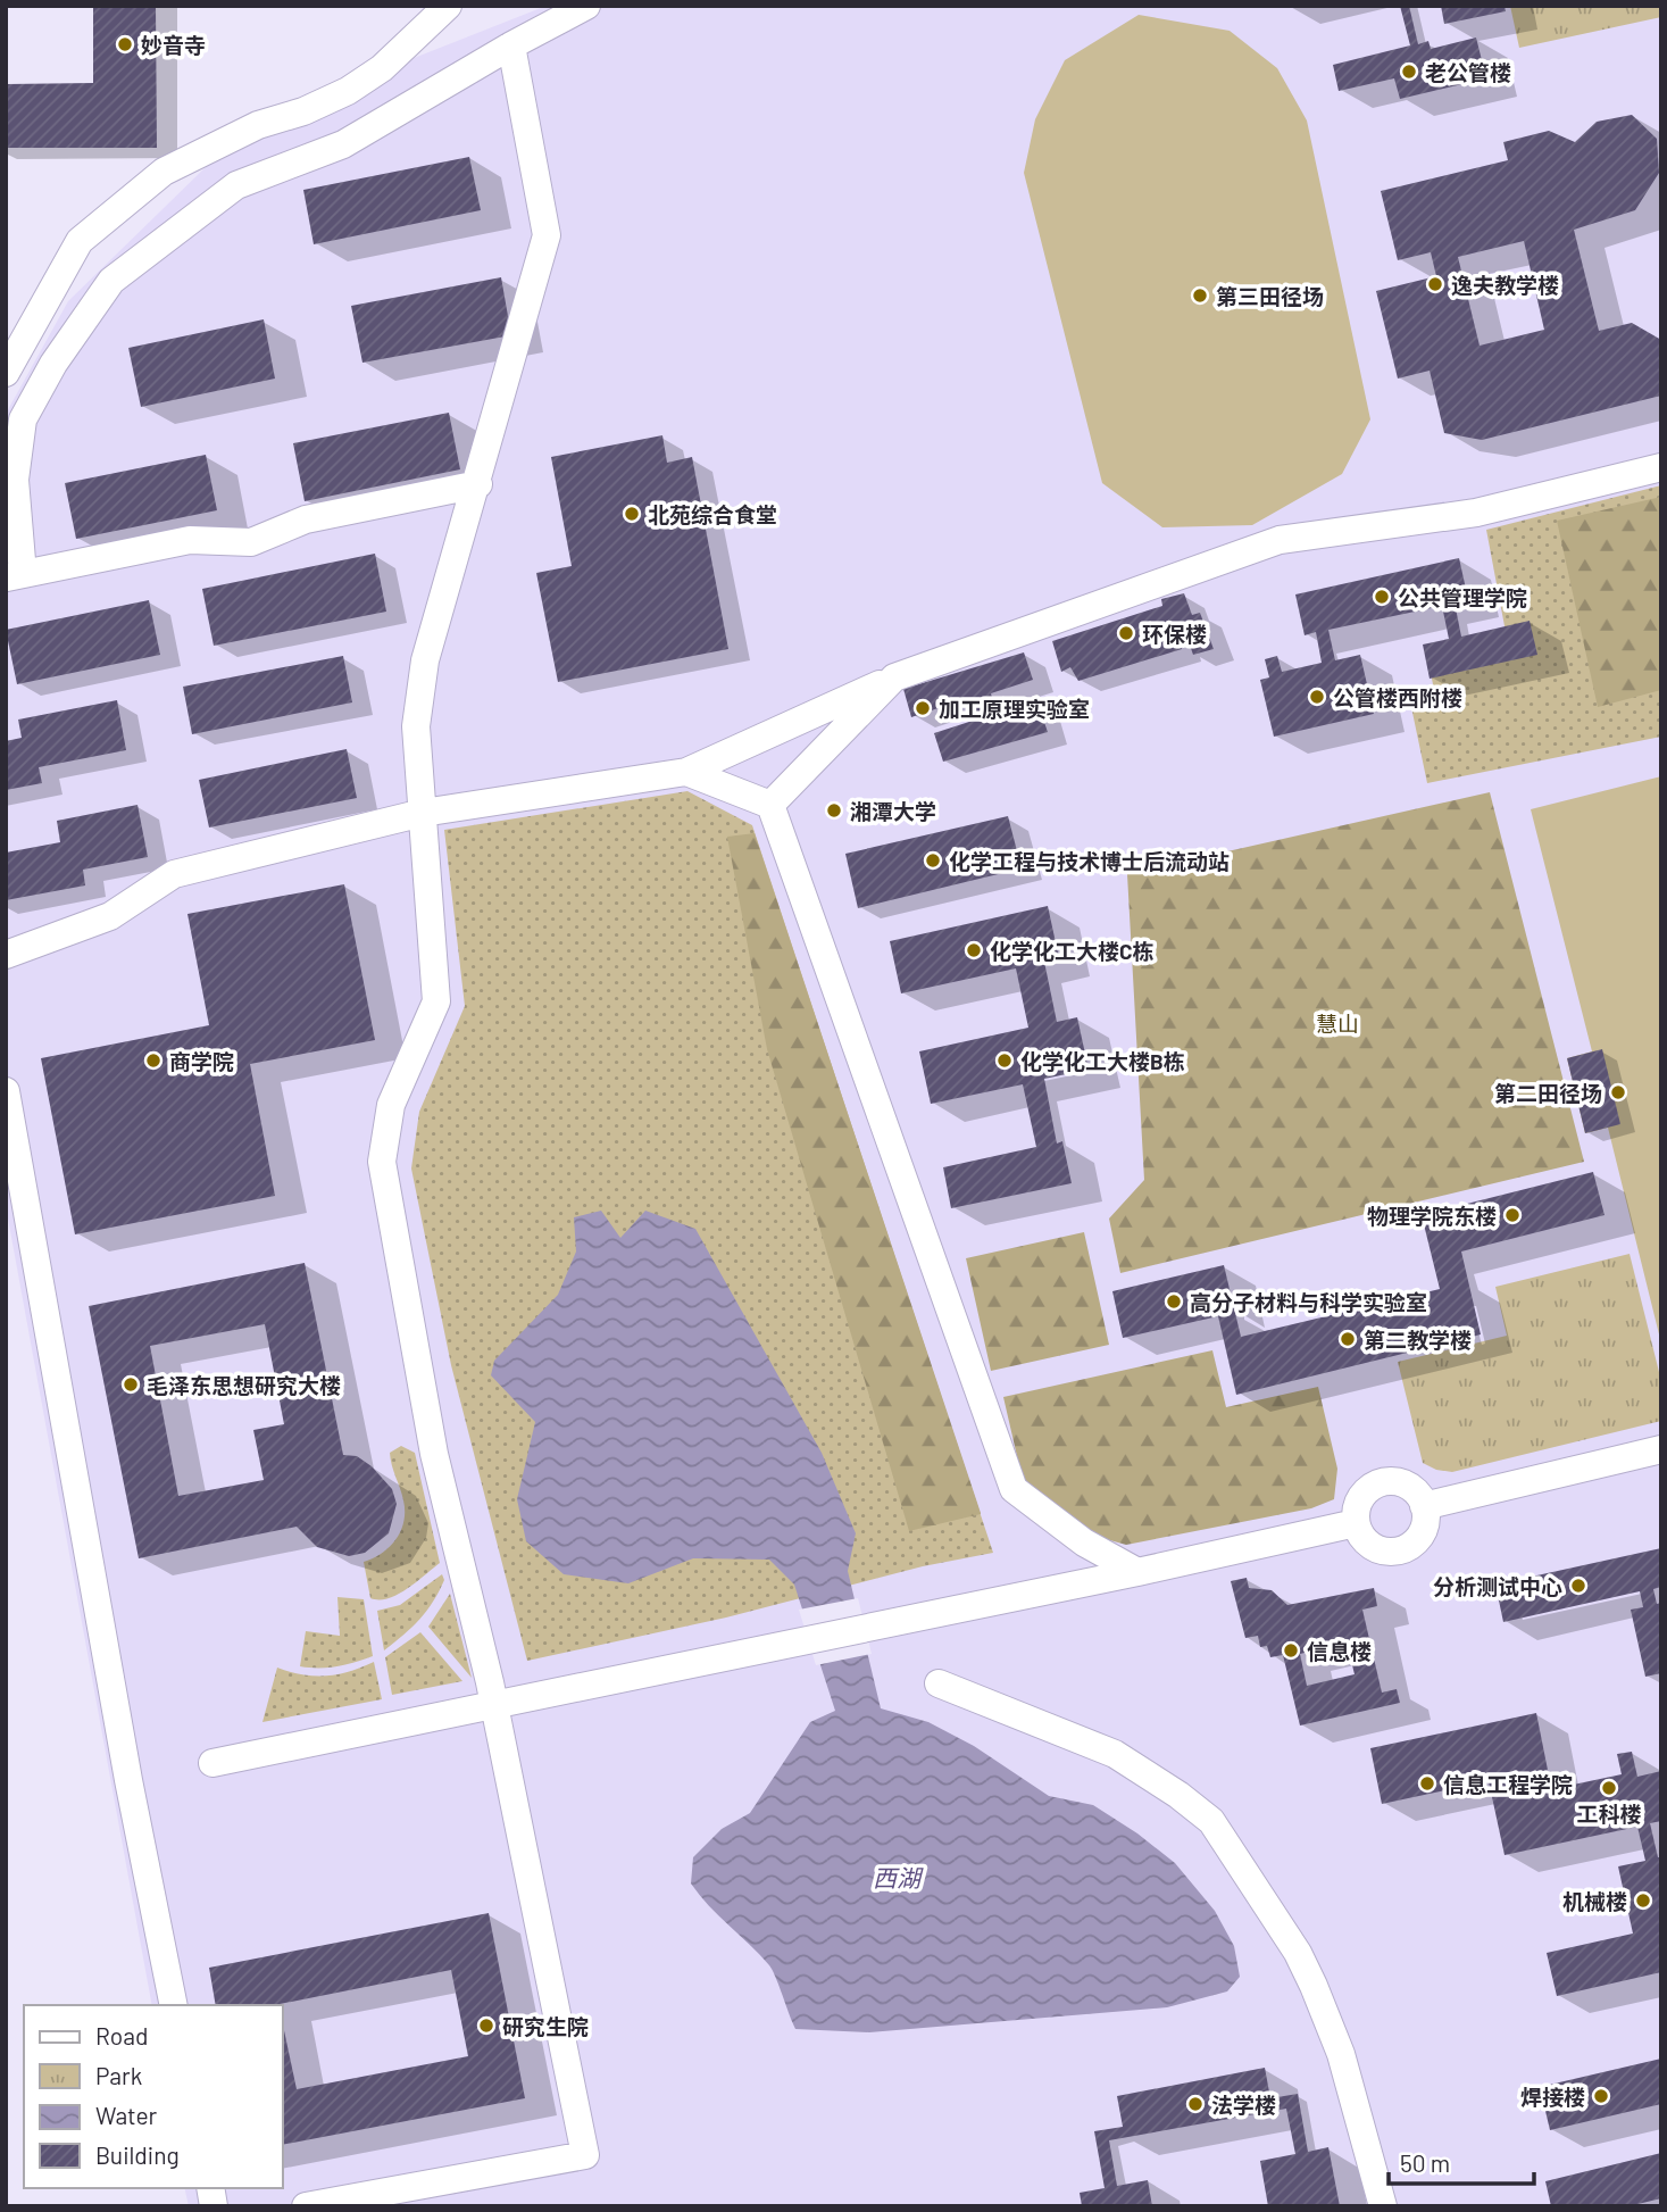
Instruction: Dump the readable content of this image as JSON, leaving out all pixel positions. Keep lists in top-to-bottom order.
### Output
{
  "water": ["西湖"],
  "parks": ["慧山"],
  "places": [
    "妙音寺",
    "老公管楼",
    "逸夫教学楼",
    "第三田径场",
    "北苑综合食堂",
    "公共管理学院",
    "环保楼",
    "公管楼西附楼",
    "加工原理实验室",
    "湘潭大学",
    "化学工程与技术博士后流动站",
    "化学化工大楼C栋",
    "商学院",
    "化学化工大楼B栋",
    "第二田径场",
    "物理学院东楼",
    "高分子材料与科学实验室",
    "第二教学楼",
    "毛泽东思想研究大楼",
    "分析测试中心",
    "信息楼",
    "信息工程学院",
    "工科楼",
    "机械楼",
    "研究生院",
    "焊接楼",
    "法学楼"
  ],
  "legend": [
    "Road",
    "Park",
    "Water",
    "Building"
  ],
  "scale_bar": "50 m"
}
